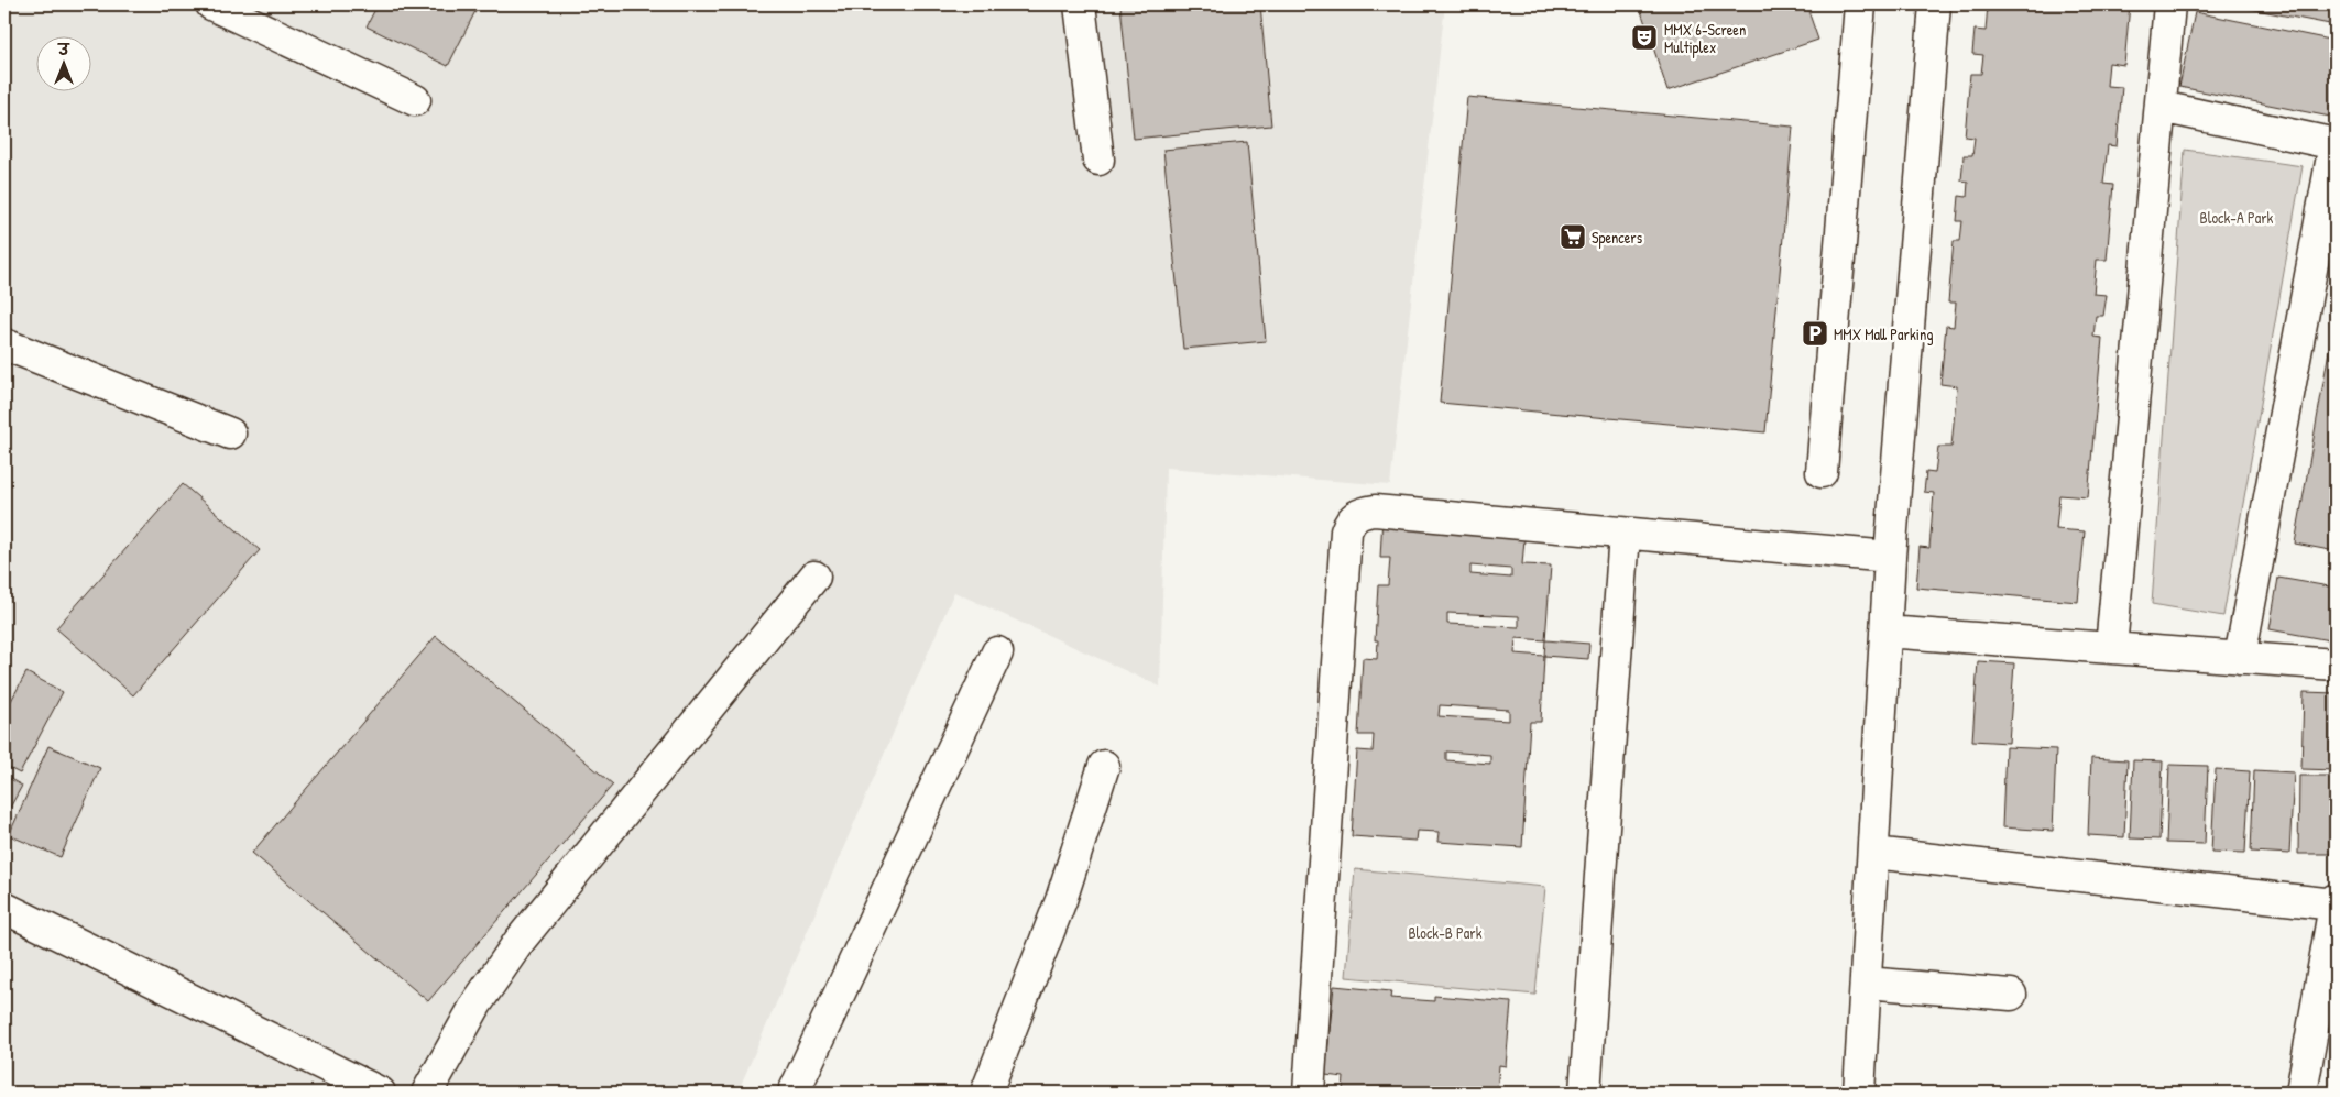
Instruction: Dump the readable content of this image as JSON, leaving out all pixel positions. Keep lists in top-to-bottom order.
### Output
{
  "parks": ["Block-A Park", "Block-B Park"],
  "places": {
    "theatre": ["MMX 6-Screen Multiplex"],
    "supermarket": ["Spencers"],
    "parking": ["MMX Mall Parking"]
  },
  "north": "top"
}
